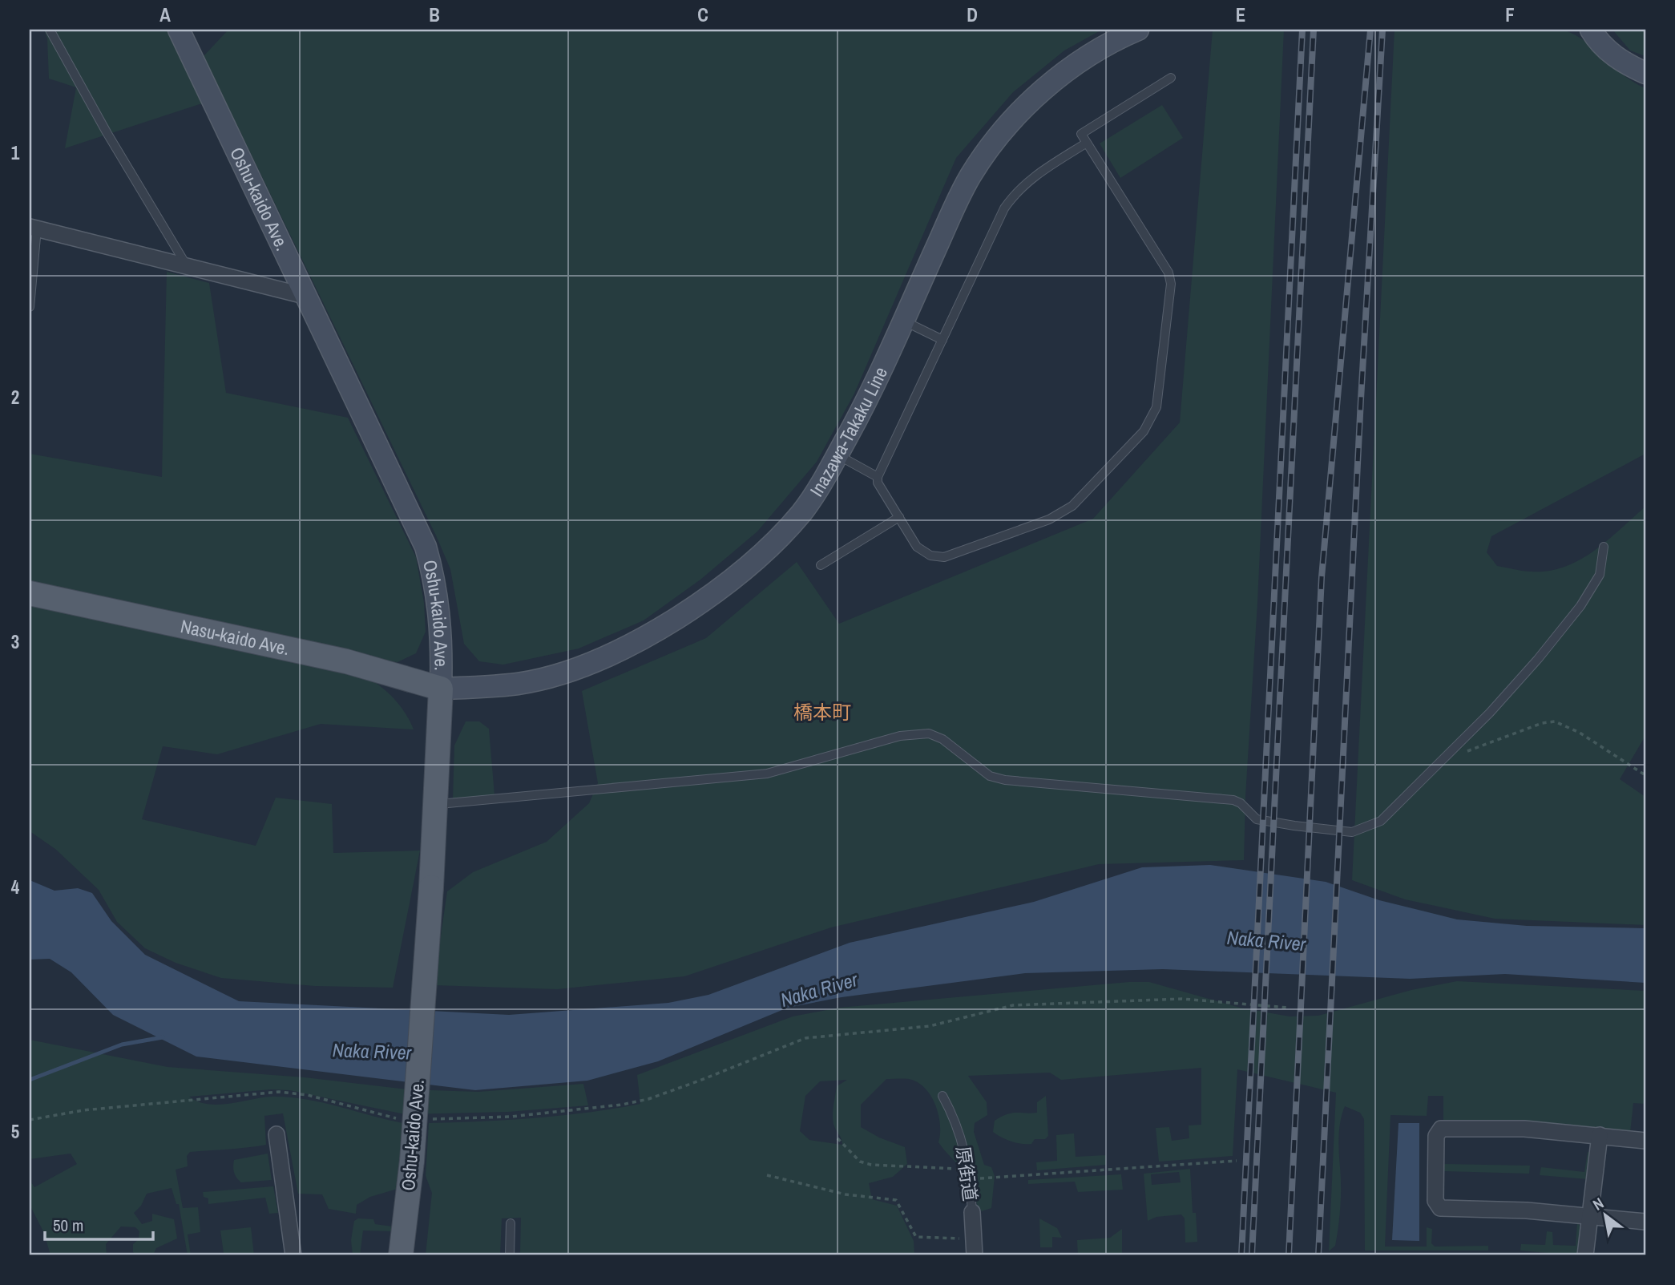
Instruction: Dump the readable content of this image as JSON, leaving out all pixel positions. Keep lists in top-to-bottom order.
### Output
{
  "streets": {
    "main road": ["Oshu-kaido Ave.", "Inazawa-Takaku Line", "Nasu-kaido Ave."],
    "street": ["原街道"]
  },
  "crossings": [
    ["Oshu-kaido Ave.", "Inazawa-Takaku Line"],
    ["Oshu-kaido Ave.", "Nasu-kaido Ave."],
    ["Inazawa-Takaku Line", "Nasu-kaido Ave."]
  ],
  "districts": ["橋本町"],
  "water": ["Naka River"],
  "scale_bar": "50 m",
  "north": "top left",
  "grid": {
    "columns": [
      "A",
      "B",
      "C",
      "D",
      "E",
      "F"
    ],
    "rows": [
      "1",
      "2",
      "3",
      "4",
      "5"
    ]
  }
}
